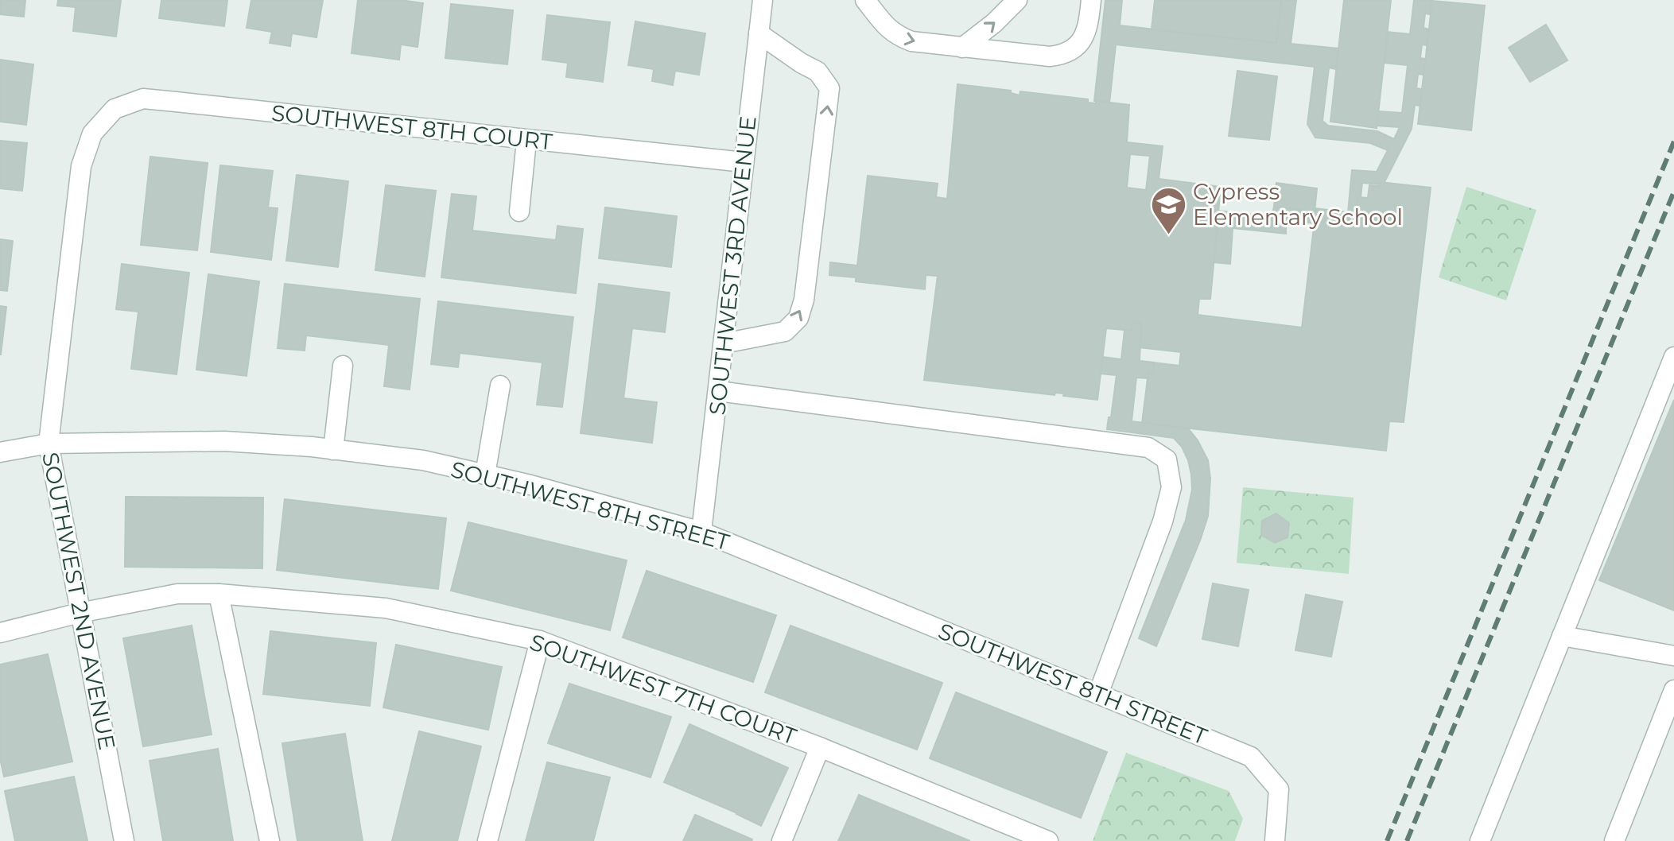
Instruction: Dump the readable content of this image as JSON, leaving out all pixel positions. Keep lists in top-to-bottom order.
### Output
{
  "streets": {
    "street": [
      "SOUTHWEST 8TH COURT",
      "SOUTHWEST 3RD AVENUE",
      "SOUTHWEST 8TH STREET",
      "SOUTHWEST 2ND AVENUE",
      "SOUTHWEST 7TH COURT"
    ]
  },
  "crossings": [
    ["SOUTHWEST 8TH COURT", "SOUTHWEST 3RD AVENUE"],
    ["SOUTHWEST 8TH COURT", "SOUTHWEST 2ND AVENUE"],
    ["SOUTHWEST 3RD AVENUE", "SOUTHWEST 8TH STREET"],
    ["SOUTHWEST 8TH STREET", "SOUTHWEST 2ND AVENUE"],
    ["SOUTHWEST 2ND AVENUE", "SOUTHWEST 7TH COURT"]
  ],
  "places": {
    "school or university": ["Cypress Elementary School"]
  }
}
